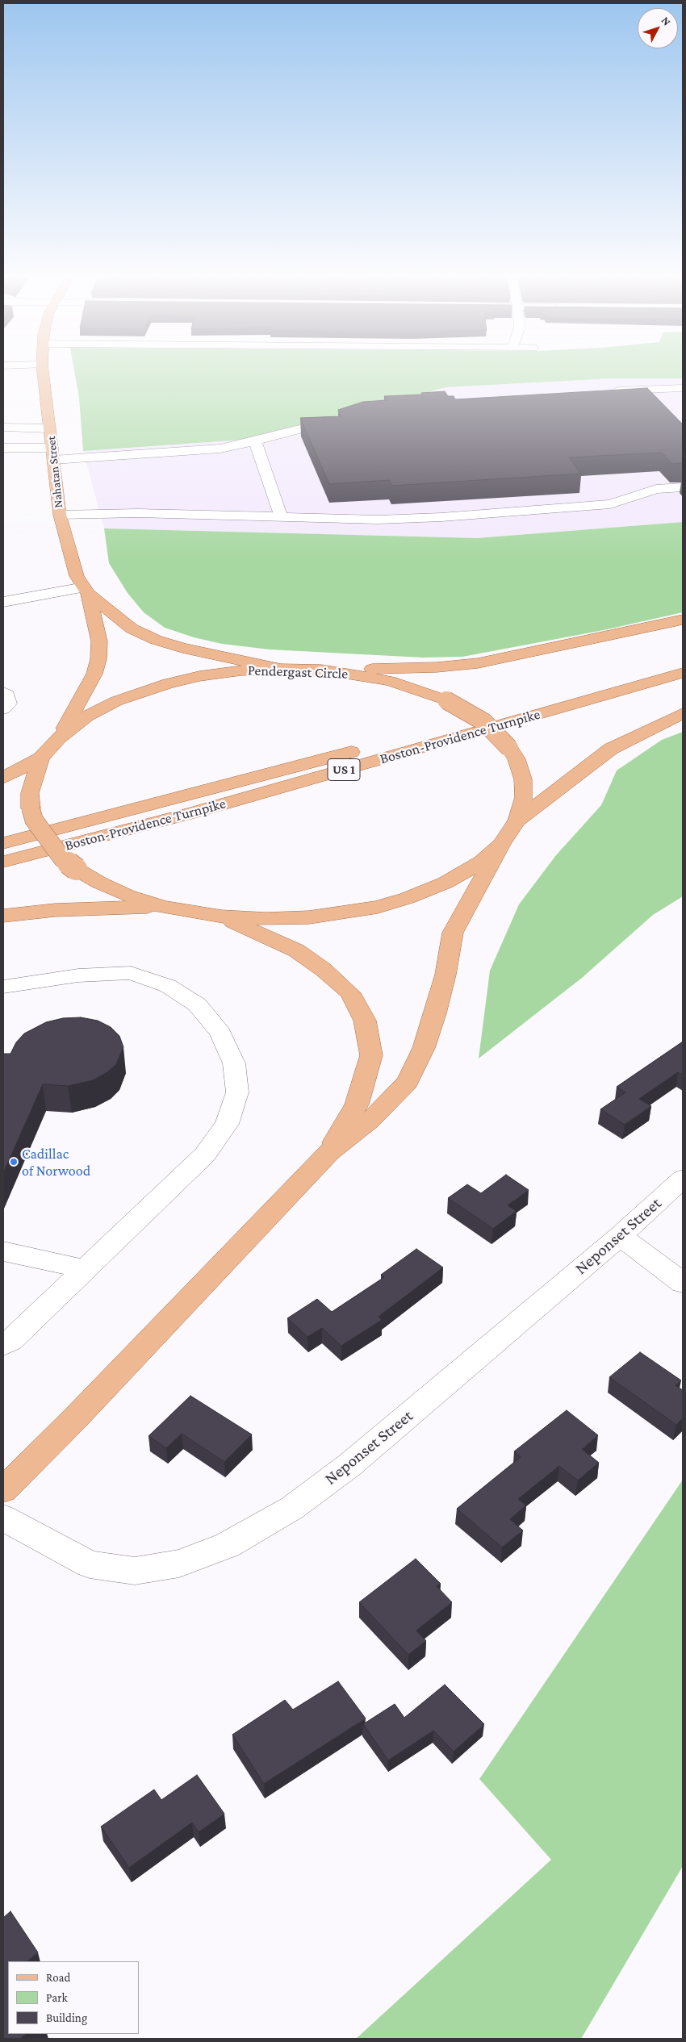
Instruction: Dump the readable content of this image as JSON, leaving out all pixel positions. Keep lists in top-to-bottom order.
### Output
{
  "streets": {
    "main road": [
      "Nahatan Street",
      "Pendergast Circle",
      "Boston-Providence Turnpike",
      "US 1"
    ],
    "street": ["Neponset Street"]
  },
  "crossings": [
    ["Nahatan Street", "Pendergast Circle"]
  ],
  "places": ["Cadillac of Norwood"],
  "legend": ["Road", "Park", "Building"],
  "north": "top right"
}
